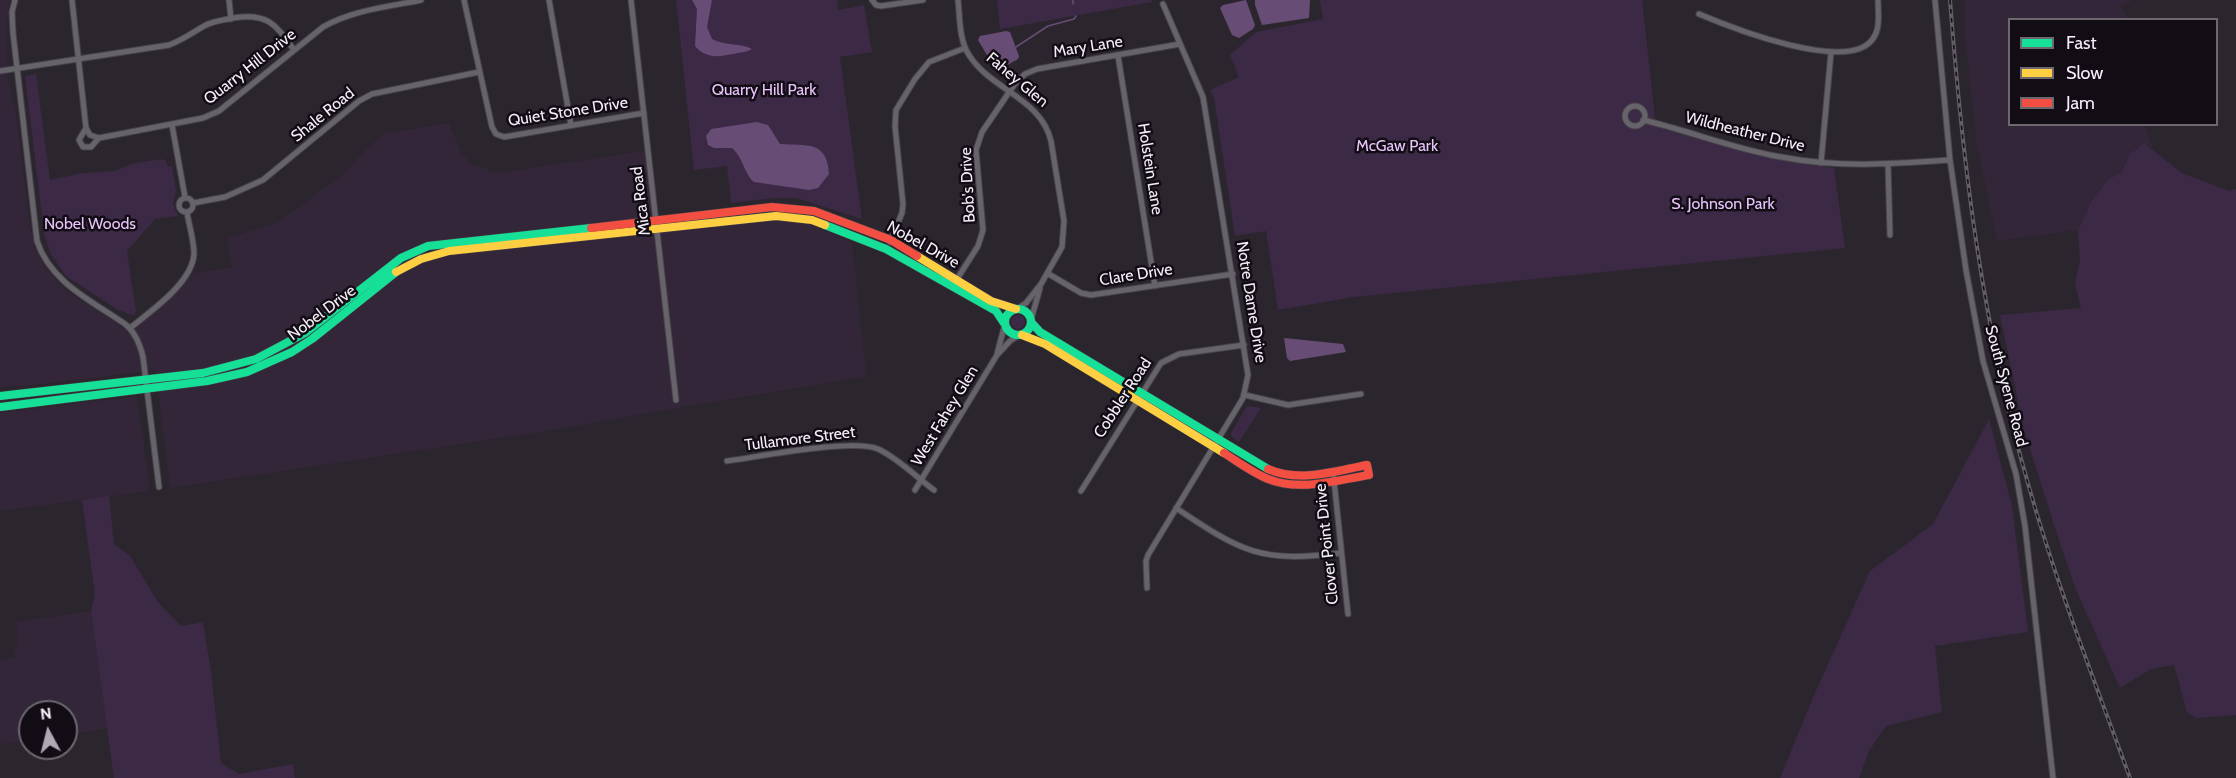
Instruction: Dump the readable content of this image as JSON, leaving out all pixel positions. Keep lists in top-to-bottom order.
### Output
{
  "streets": {
    "street": [
      "Mary Lane",
      "Quarry Hill Drive",
      "Fahey Glen",
      "Quiet Stone Drive",
      "Shale Road",
      "Wildheather Drive",
      "Holstein Lane",
      "Bob's Drive",
      "Mica Road",
      "Nobel Drive",
      "Clare Drive",
      "Notre Dame Drive",
      "South Syene Road",
      "Cobbler Road",
      "West Fahey Glen",
      "Tullamore Street",
      "Clover Point Drive"
    ]
  },
  "crossings": [
    ["Mary Lane", "Fahey Glen"],
    ["Mary Lane", "Holstein Lane"],
    ["Mary Lane", "Bob's Drive"],
    ["Mary Lane", "Notre Dame Drive"],
    ["Fahey Glen", "Bob's Drive"],
    ["Fahey Glen", "Nobel Drive"],
    ["Fahey Glen", "Clare Drive"],
    ["Fahey Glen", "West Fahey Glen"],
    ["Quiet Stone Drive", "Shale Road"],
    ["Quiet Stone Drive", "Mica Road"],
    ["Wildheather Drive", "South Syene Road"],
    ["Holstein Lane", "Clare Drive"],
    ["Bob's Drive", "Nobel Drive"],
    ["Mica Road", "Nobel Drive"],
    ["Nobel Drive", "Notre Dame Drive"],
    ["Nobel Drive", "Cobbler Road"],
    ["Nobel Drive", "Clover Point Drive"],
    ["Clare Drive", "Notre Dame Drive"],
    ["Notre Dame Drive", "Cobbler Road"],
    ["West Fahey Glen", "Tullamore Street"]
  ],
  "parks": [
    "Quarry Hill Park",
    "McGaw Park",
    "S. Johnson Park",
    "Nobel Woods"
  ],
  "legend": ["Fast", "Slow", "Jam"],
  "north": "top"
}
